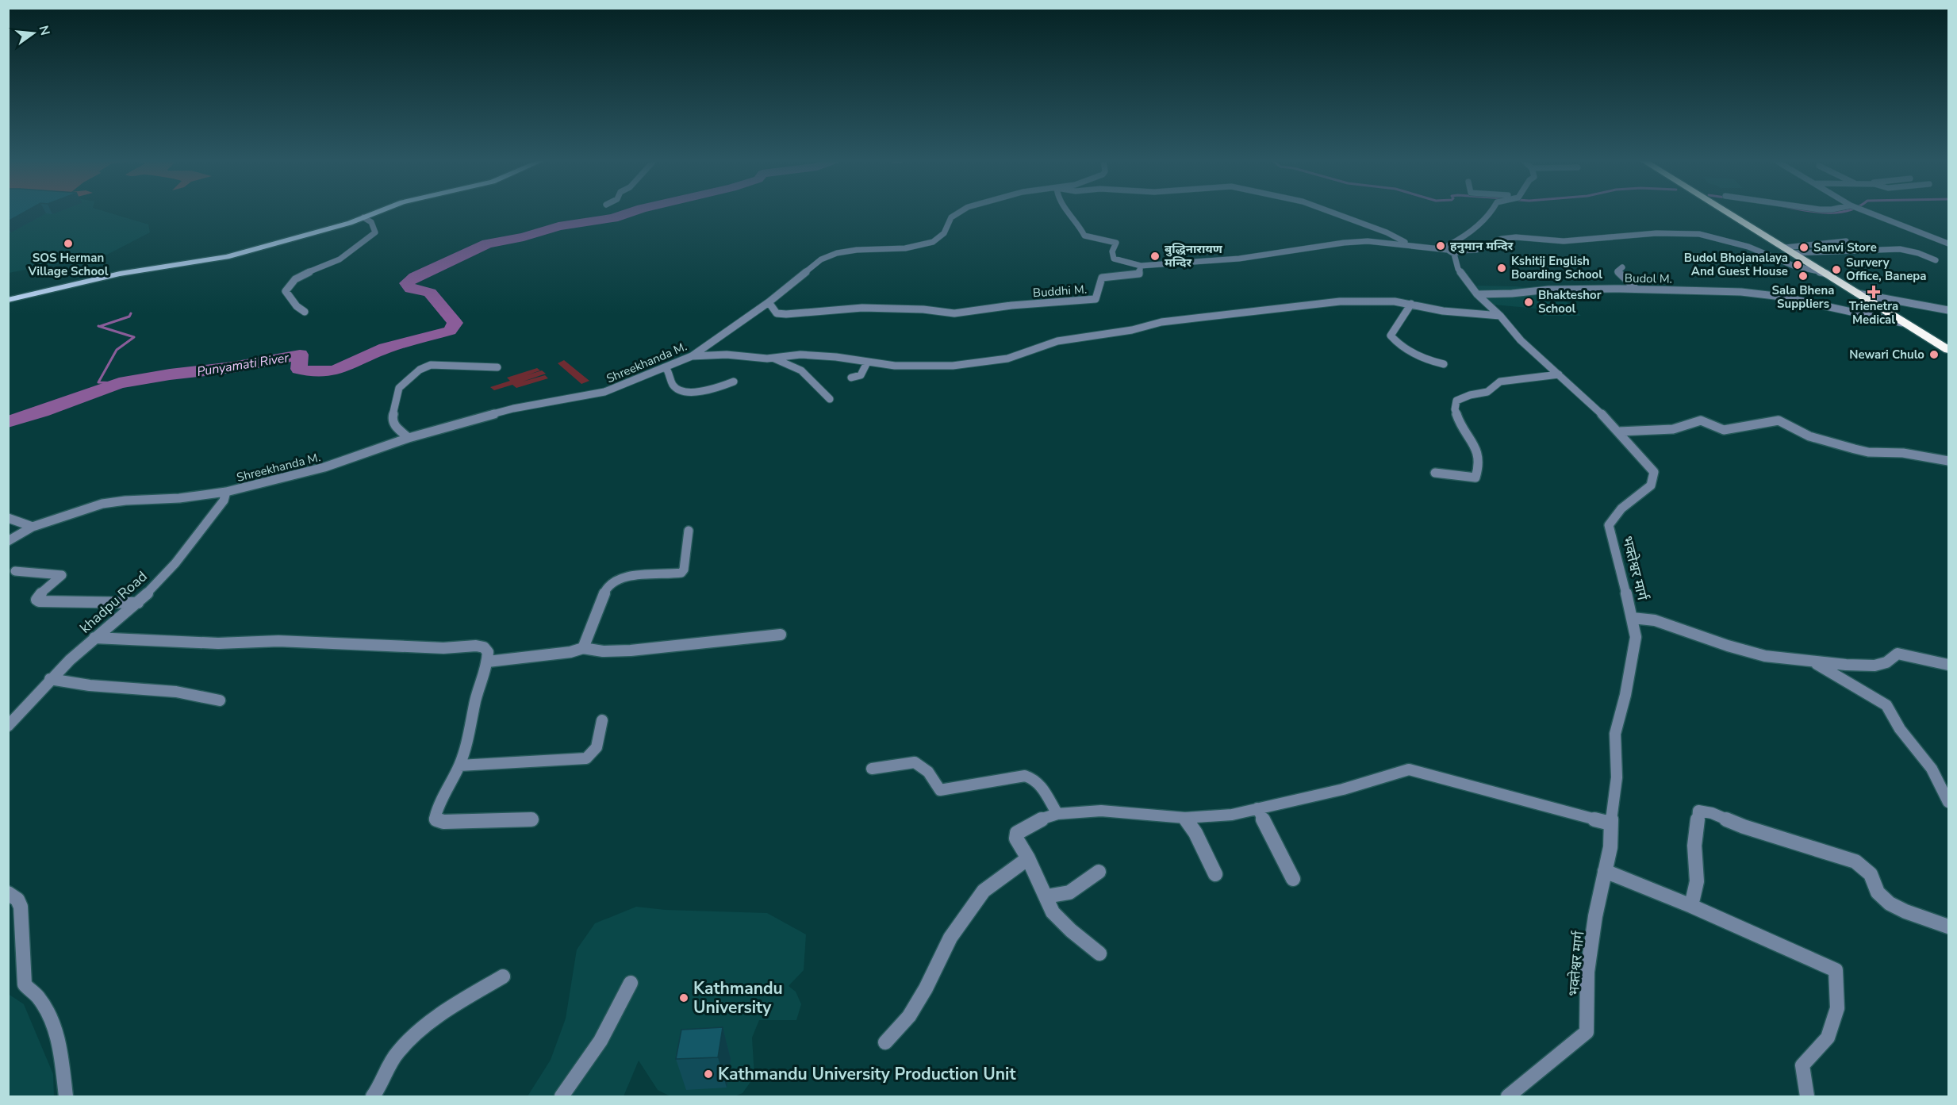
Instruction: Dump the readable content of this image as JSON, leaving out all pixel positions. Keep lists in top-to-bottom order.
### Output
{
  "streets": {
    "street": [
      "Budol M.",
      "Buddhi M.",
      "Shreekhanda M.",
      "भक्तेश्वर मार्ग",
      "khadpu Road"
    ]
  },
  "crossings": [
    ["Budol M.", "भक्तेश्वर मार्ग"],
    ["Buddhi M.", "Shreekhanda M."],
    ["Buddhi M.", "भक्तेश्वर मार्ग"],
    ["Shreekhanda M.", "khadpu Road"]
  ],
  "water": ["Punyamati River"],
  "places": {
    "other": [
      "SOS Herman Village School",
      "हनुमान मन्दिर",
      "Sanvi Store",
      "बुद्धिनारायण मन्दिर",
      "Budol Bhojanalaya And Guest House",
      "Kshitij English Boarding School",
      "Survery Office, Banepa",
      "Sala Bhena Suppliers",
      "Bhakteshor School",
      "Newari Chulo",
      "Kathmandu University",
      "Kathmandu University Production Unit"
    ],
    "health": ["Trienetra Medical"]
  },
  "north": "right"
}
